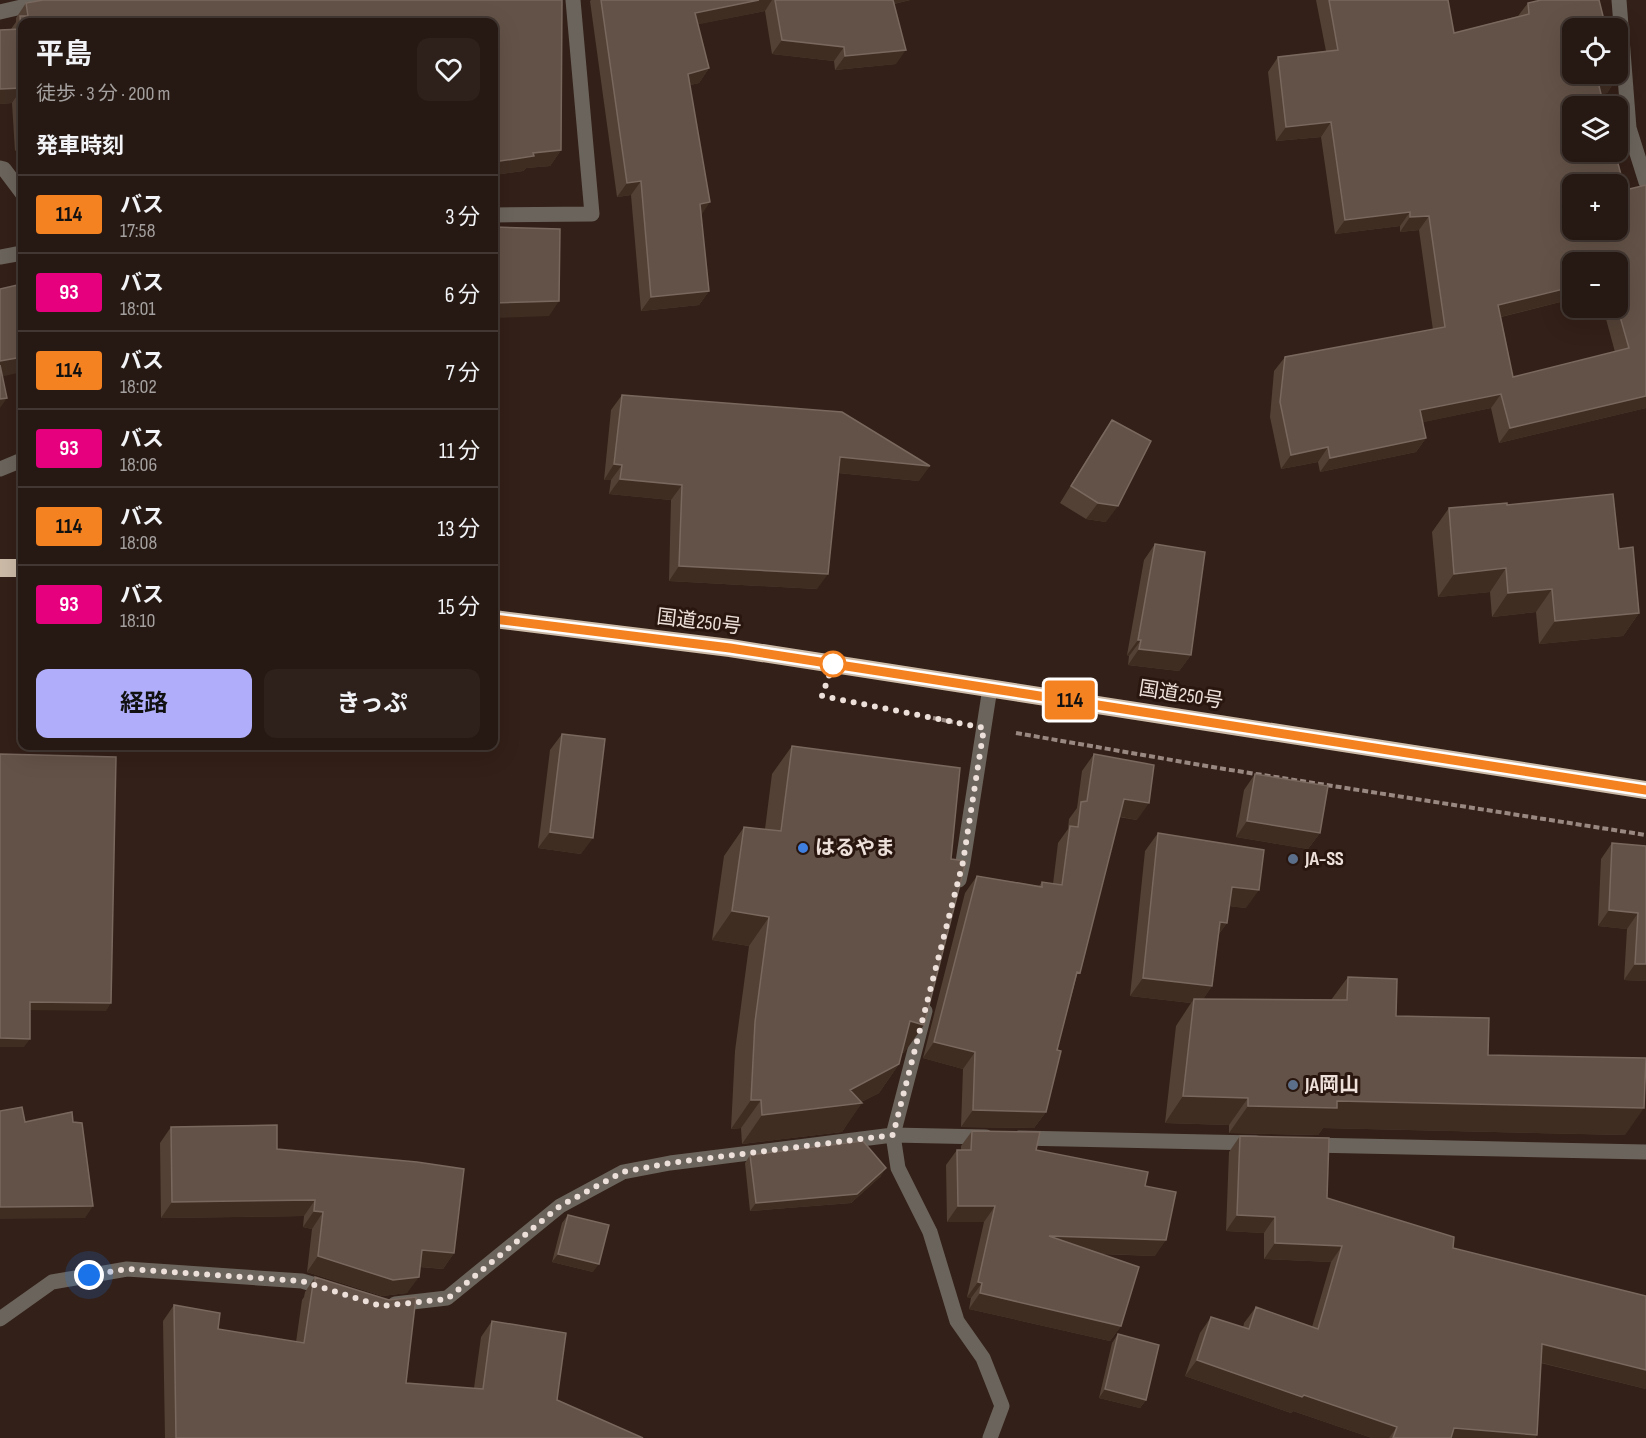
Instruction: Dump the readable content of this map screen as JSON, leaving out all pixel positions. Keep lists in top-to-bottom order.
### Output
{
  "streets": {
    "highway": ["国道250号"]
  },
  "places": ["はるやま", "JA-SS", "JA岡山"],
  "lines": ["bus line 114"],
  "page": {
    "on_map": "114",
    "map_buttons": ["+", "−"],
    "heading": [
      ["平島", "徒歩 · 3 分 · 200 m"],
      "発車時刻"
    ],
    "list": [
      {
        "mark": "114",
        "name": "バス",
        "note": "17:58",
        "value": "3 分"
      },
      {
        "mark": "93",
        "name": "バス",
        "note": "18:01",
        "value": "6 分"
      },
      {
        "mark": "114",
        "name": "バス",
        "note": "18:02",
        "value": "7 分"
      },
      {
        "mark": "93",
        "name": "バス",
        "note": "18:06",
        "value": "11 分"
      },
      {
        "mark": "114",
        "name": "バス",
        "note": "18:08",
        "value": "13 分"
      },
      {
        "mark": "93",
        "name": "バス",
        "note": "18:10",
        "value": "15 分"
      }
    ],
    "buttons": ["経路", "きっぷ"]
  }
}
